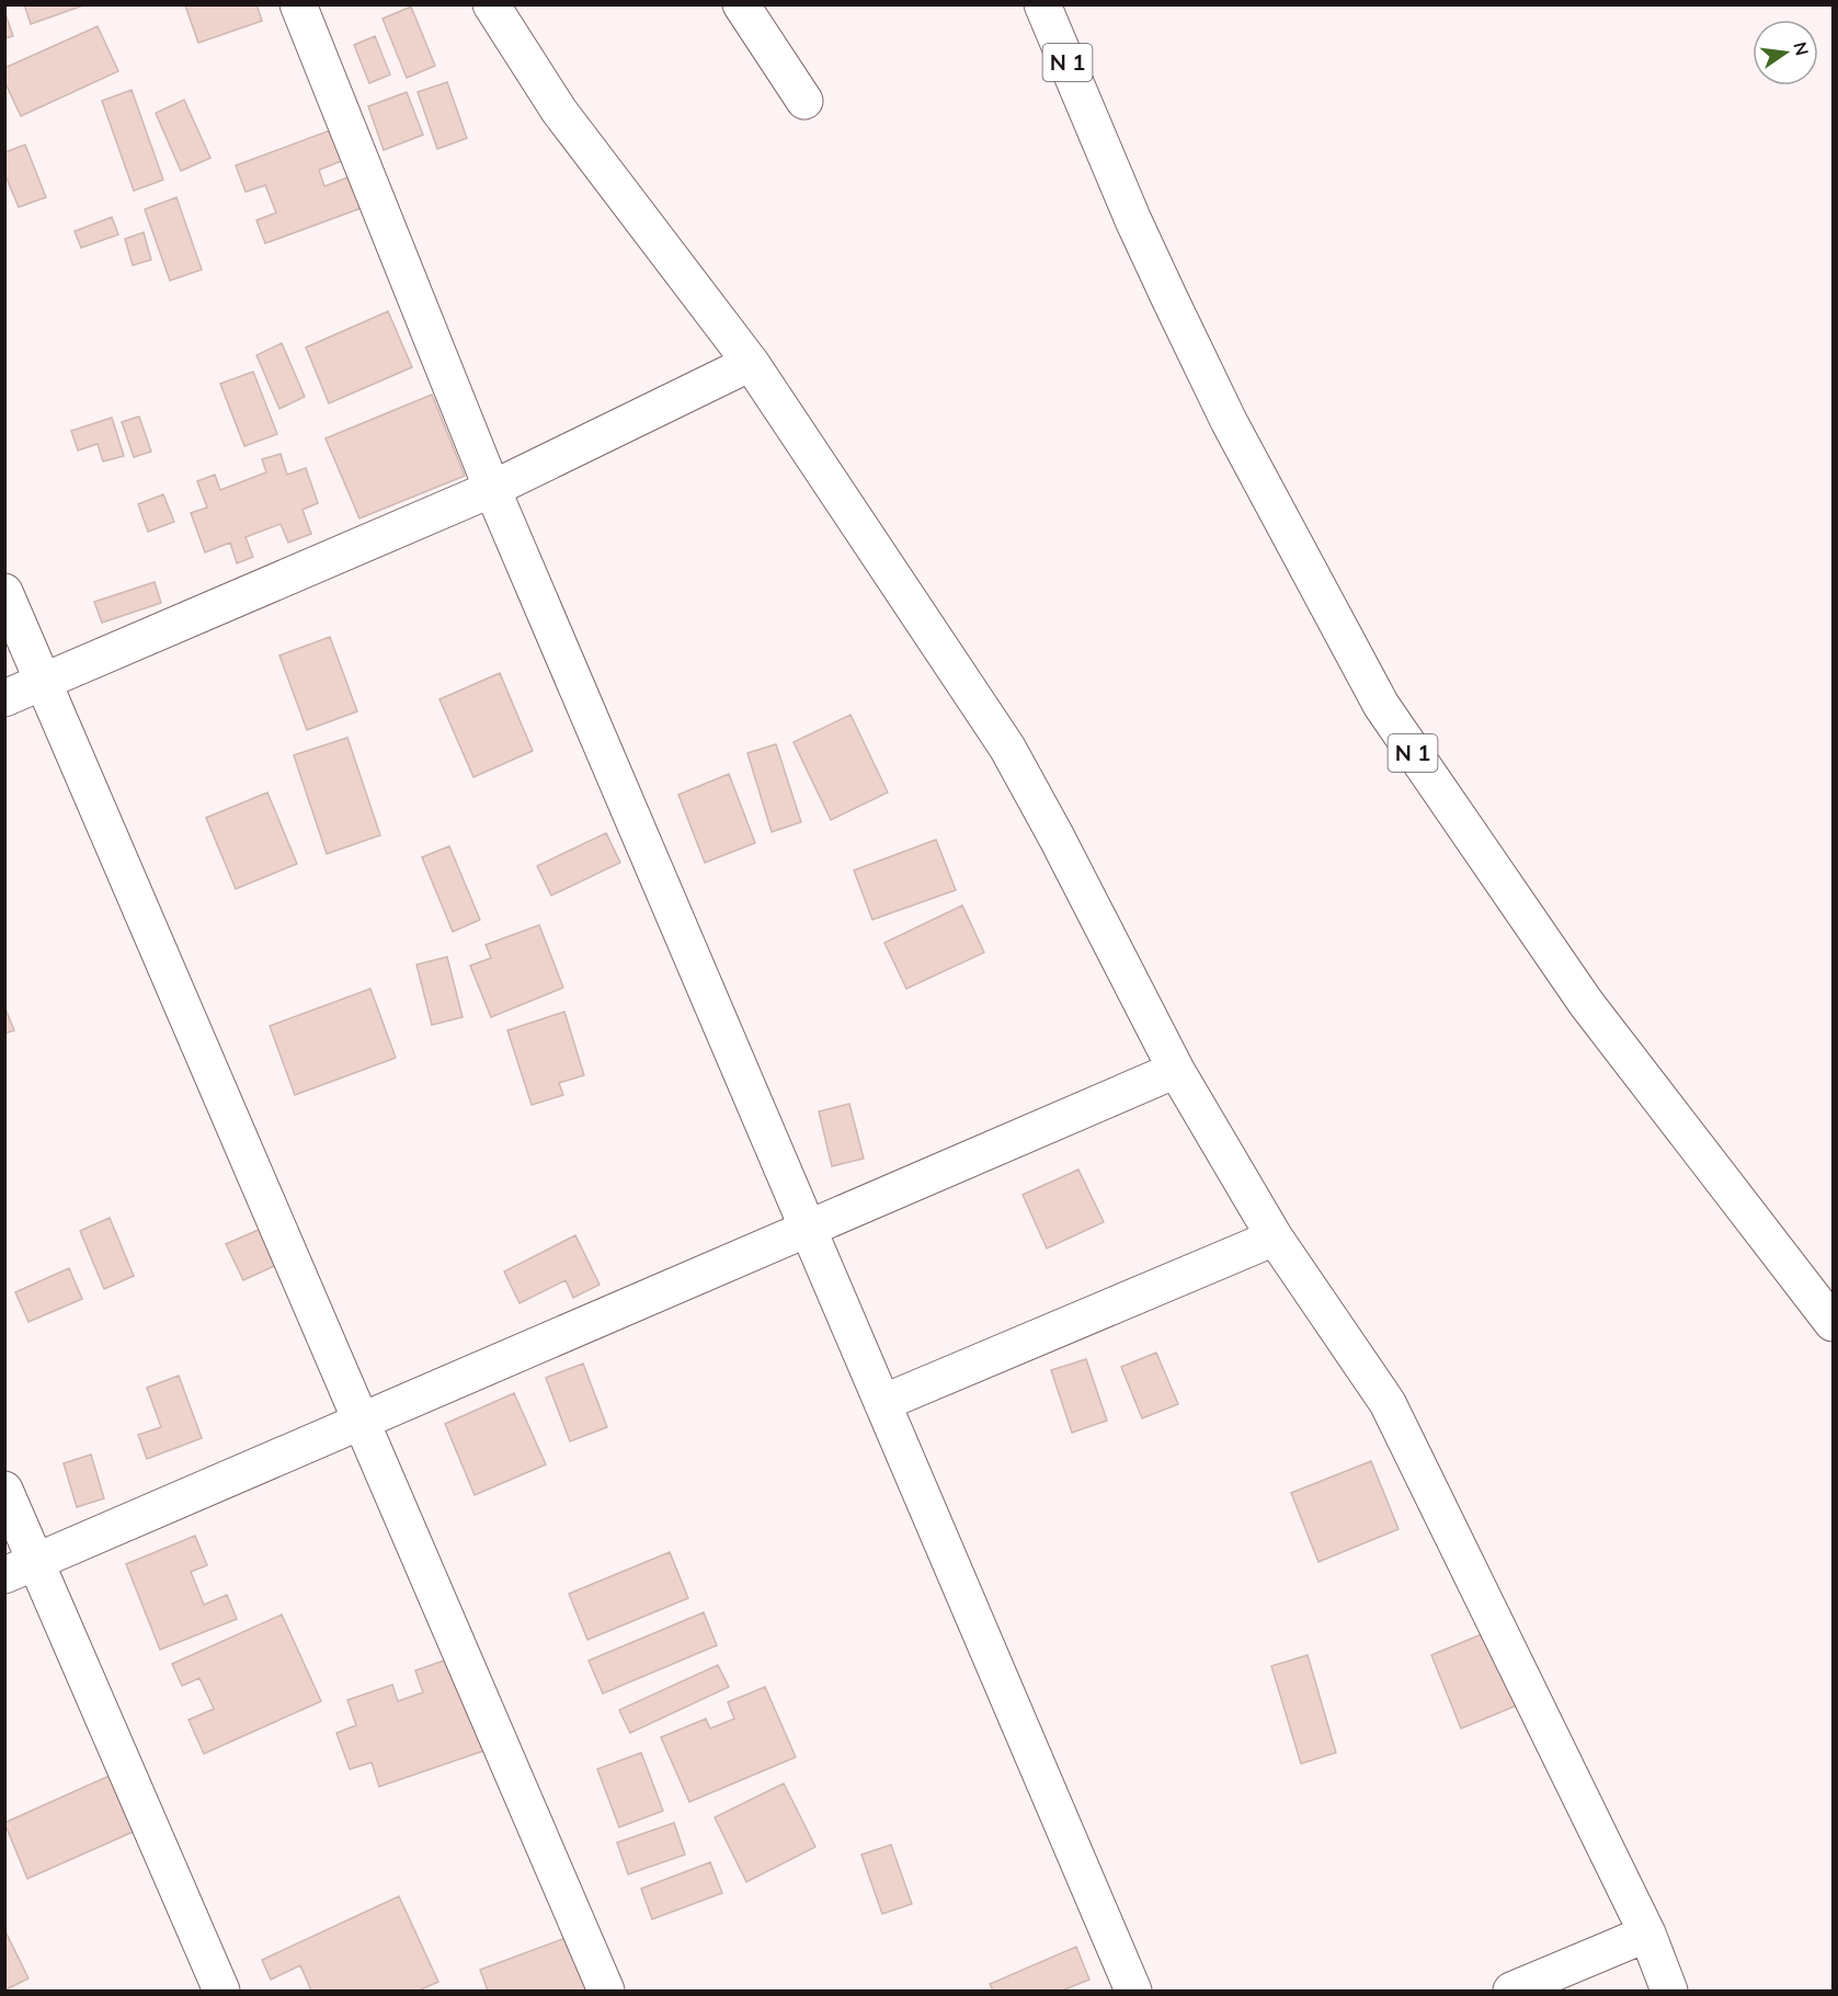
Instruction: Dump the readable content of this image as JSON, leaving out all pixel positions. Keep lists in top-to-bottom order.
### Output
{
  "streets": {
    "main road": ["N 1"]
  },
  "north": "right"
}
